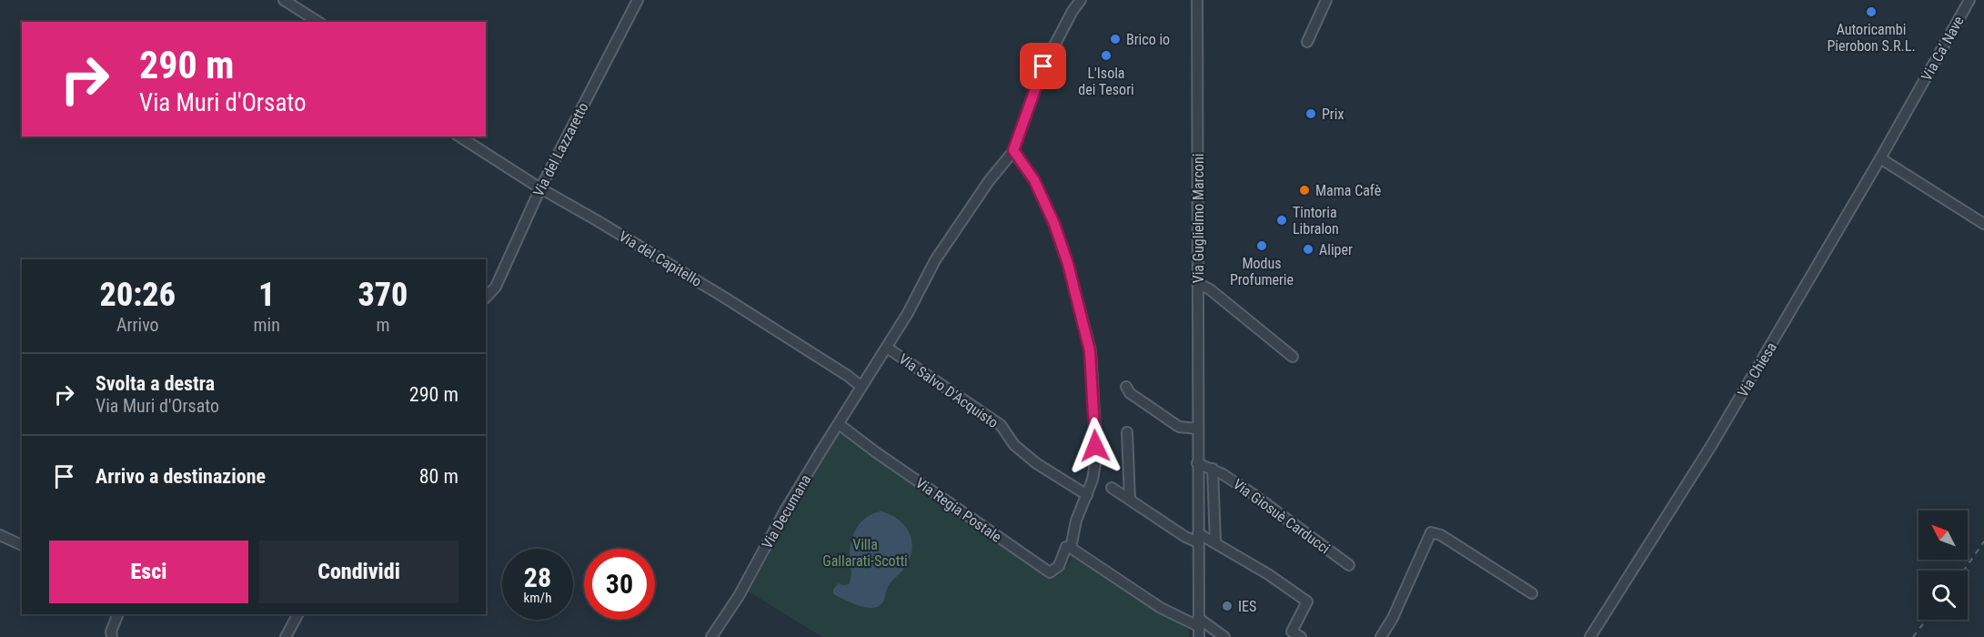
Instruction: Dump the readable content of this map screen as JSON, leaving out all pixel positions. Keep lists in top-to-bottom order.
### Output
{
  "streets": {
    "street": [
      "Via Ca' Nave",
      "Via del Lazzaretto",
      "Via Guglielmo Marconi",
      "Via del Capitello",
      "Via Chiesa",
      "Via Salvo D'Acquisto",
      "Via Regia Postale",
      "Via Decumana",
      "Via Giosuè Carducci"
    ]
  },
  "crossings": [
    ["Via Ca' Nave", "Via Chiesa"],
    ["Via del Lazzaretto", "Via del Capitello"],
    ["Via Guglielmo Marconi", "Via Giosuè Carducci"],
    ["Via del Capitello", "Via Decumana"],
    ["Via Salvo D'Acquisto", "Via Regia Postale"],
    ["Via Salvo D'Acquisto", "Via Decumana"],
    ["Via Regia Postale", "Via Decumana"]
  ],
  "parks": ["Villa Gallarati-Scotti"],
  "places": [
    "Autoricambi Pierobon S.R.L.",
    "Brico io",
    "L'Isola dei Tesori",
    "Prix",
    "Mama Cafè",
    "Tintoria Libralon",
    "Modus Profumerie",
    "Aliper",
    "IES"
  ],
  "north": "top left",
  "page": {
    "turn": ["290 m", "Via Muri d'Orsato"],
    "eta": [
      "20:26",
      "Arrivo",
      "1",
      "min",
      "370",
      "m"
    ],
    "list": [
      {
        "name": "Svolta a destra",
        "note": "Via Muri d'Orsato",
        "value": "290 m"
      },
      {
        "name": "Arrivo a destinazione",
        "value": "80 m"
      }
    ],
    "buttons": ["Esci", "Condividi"],
    "speed": "28 km/h",
    "limit": "30"
  }
}
